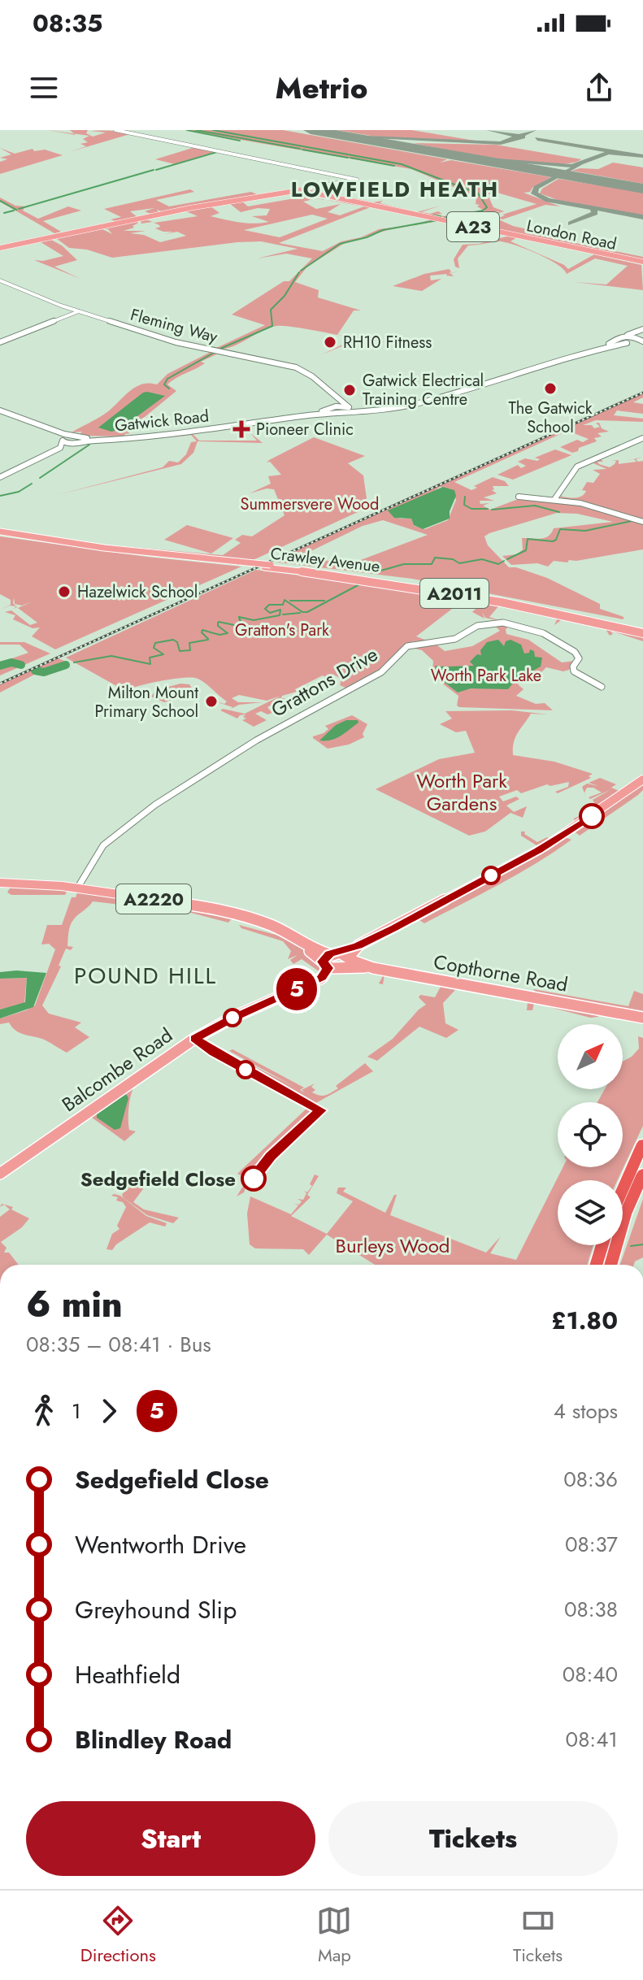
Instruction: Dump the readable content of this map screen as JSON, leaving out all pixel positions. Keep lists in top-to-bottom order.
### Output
{
  "streets": {
    "main road": [
      "A23",
      "London Road",
      "Crawley Avenue",
      "A2011",
      "A2220",
      "Copthorne Road",
      "Balcombe Road"
    ],
    "street": ["Fleming Way", "Gatwick Road", "Grattons Drive"]
  },
  "crossings": [
    ["Fleming Way", "Gatwick Road"],
    ["Grattons Drive", "A2220"],
    ["Copthorne Road", "Balcombe Road"]
  ],
  "districts": ["LOWFIELD HEATH", "POUND HILL"],
  "parks": [
    "Summersvere Wood",
    "Gratton's Park",
    "Worth Park Lake",
    "Worth Park Gardens",
    "Burleys Wood"
  ],
  "places": {
    "other": [
      "RH10 Fitness",
      "The Gatwick School",
      "Gatwick Electrical Training Centre",
      "Hazelwick School",
      "Milton Mount Primary School",
      "Sedgefield Close"
    ],
    "health": ["Pioneer Clinic"]
  },
  "lines": ["bus line 5"],
  "north": "top right",
  "page": {
    "status": "08:35",
    "header": "Metrio",
    "on_map": "5",
    "heading": ["6 min", "08:35 – 08:41 · Bus", "£1.80"],
    "legs": ["1", "5", "4 stops"],
    "list": [
      {
        "name": "Sedgefield Close",
        "value": "08:36"
      },
      {
        "name": "Wentworth Drive",
        "value": "08:37"
      },
      {
        "name": "Greyhound Slip",
        "value": "08:38"
      },
      {
        "name": "Heathfield",
        "value": "08:40"
      },
      {
        "name": "Blindley Road",
        "value": "08:41"
      }
    ],
    "buttons": ["Start", "Tickets"],
    "tabs": ["Directions", "Map", "Tickets"]
  }
}
